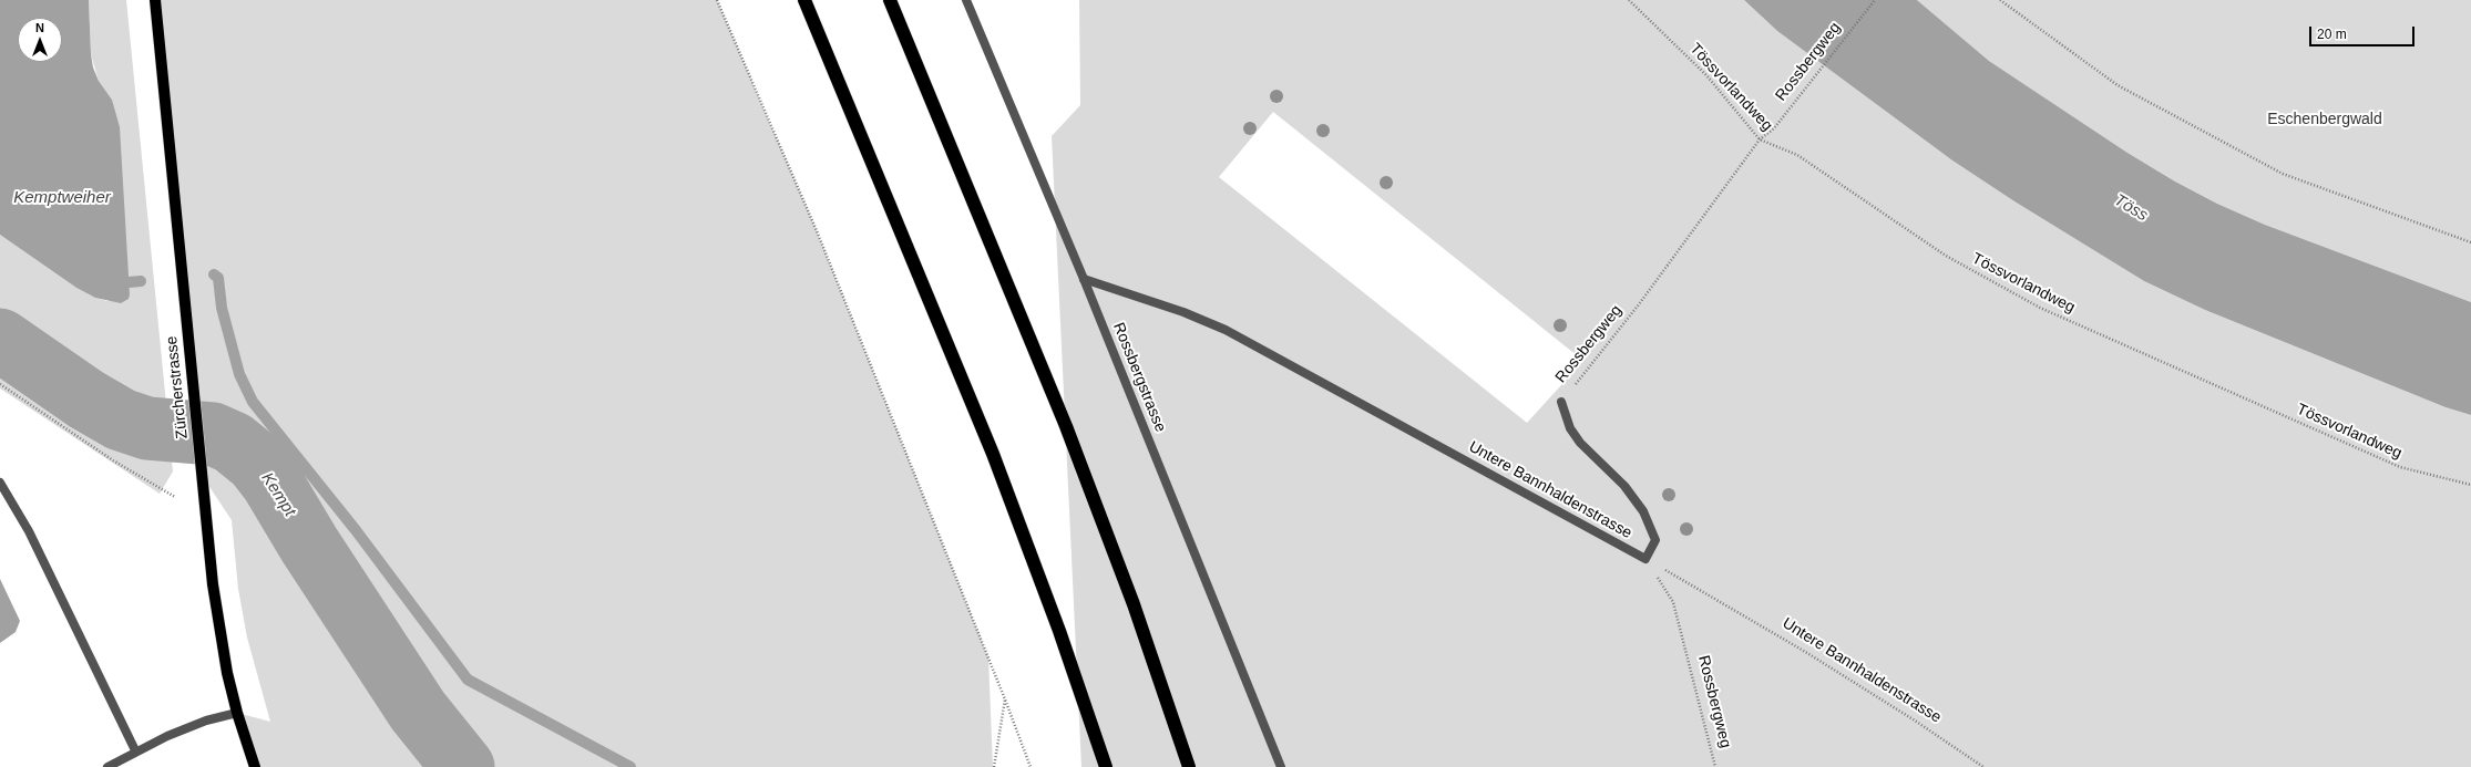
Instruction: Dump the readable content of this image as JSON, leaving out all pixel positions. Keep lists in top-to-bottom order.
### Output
{
  "streets": {
    "main road": ["Zürcherstrasse"],
    "street": ["Rossbergweg", "Rossbergstrasse", "Untere Bannhaldenstrasse"],
    "path": ["Tössvorlandweg"]
  },
  "crossings": [
    ["Rossbergweg", "Tössvorlandweg"],
    ["Rossbergweg", "Untere Bannhaldenstrasse"],
    ["Rossbergstrasse", "Untere Bannhaldenstrasse"]
  ],
  "water": ["Kemptweiher", "Töss", "Kempt"],
  "parks": ["Eschenbergwald"],
  "scale_bar": "20 m",
  "north": "top"
}
